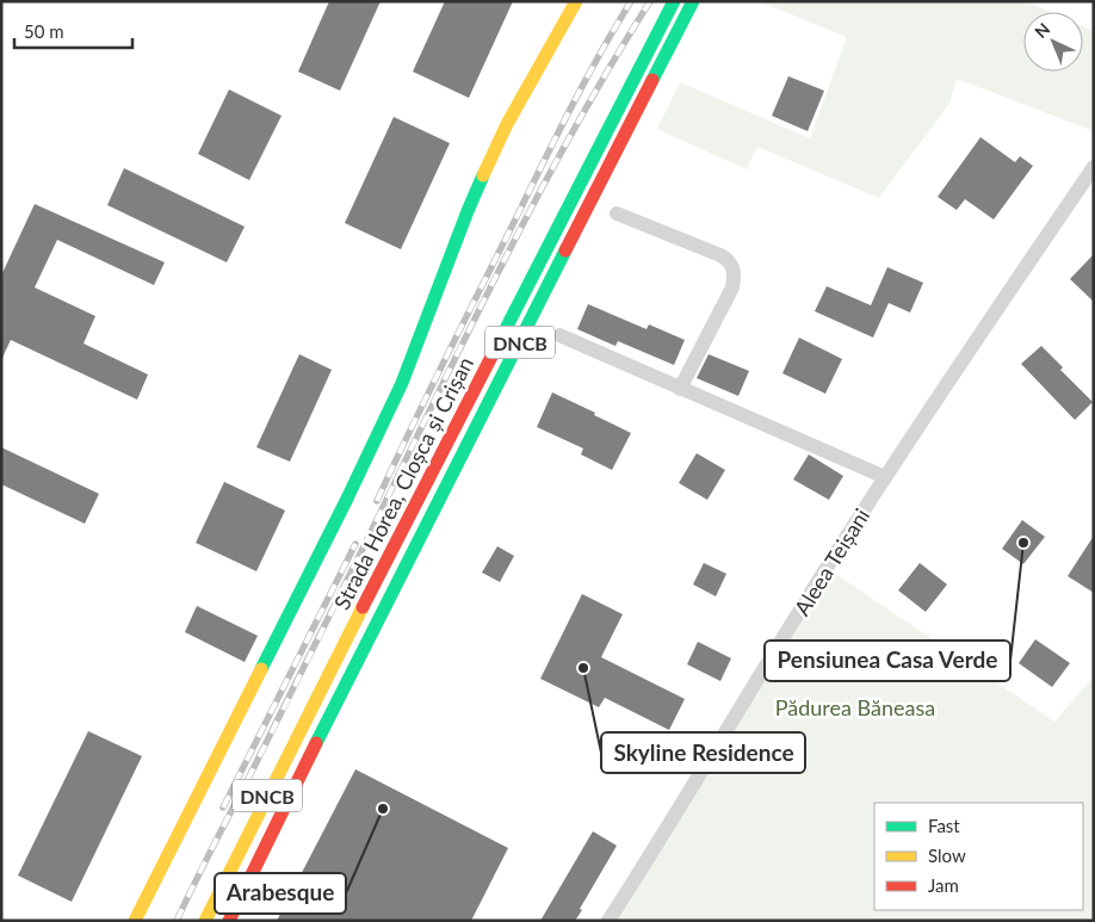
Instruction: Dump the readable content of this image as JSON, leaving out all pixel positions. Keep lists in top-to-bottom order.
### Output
{
  "streets": {
    "main road": ["DNCB", "Strada Horea, Cloșca și Crișan"],
    "street": ["Aleea Teișani"]
  },
  "parks": ["Pădurea Băneasa"],
  "places": ["Pensiunea Casa Verde", "Skyline Residence", "Arabesque"],
  "legend": ["Fast", "Slow", "Jam"],
  "scale_bar": "50 m",
  "north": "top left"
}
